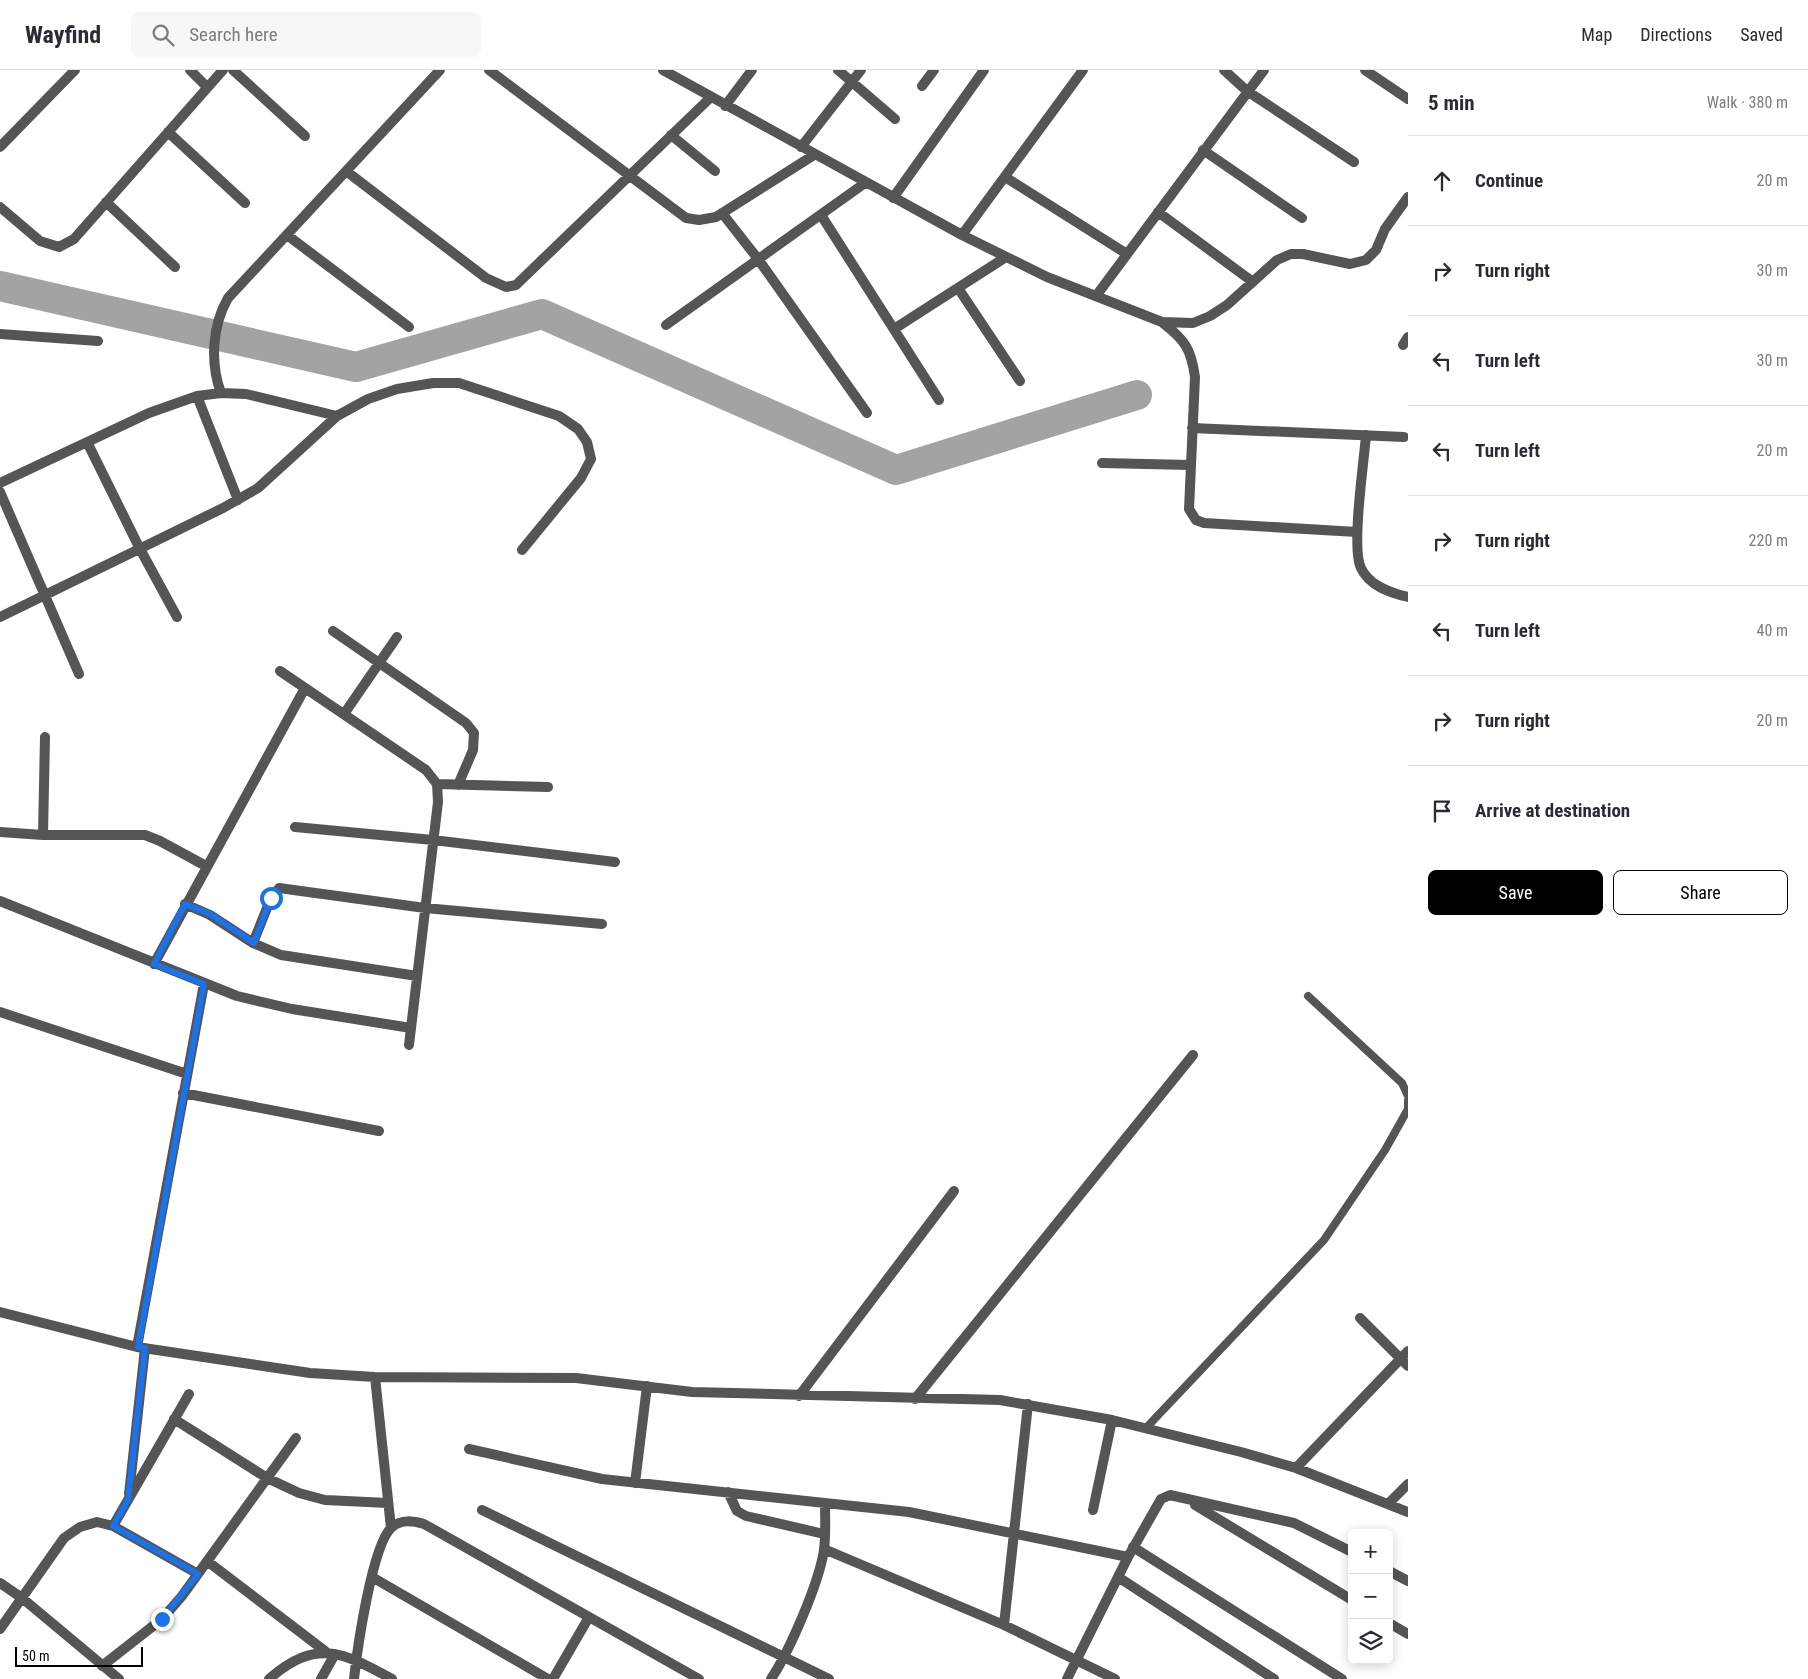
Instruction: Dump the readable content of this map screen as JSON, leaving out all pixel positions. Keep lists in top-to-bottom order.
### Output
{
  "scale_bar": "50 m",
  "page": {
    "header": "Wayfind",
    "search": "Search here",
    "nav": ["Map", "Directions", "Saved"],
    "heading": ["5 min", "Walk · 380 m"],
    "list": [
      ["Continue", "20 m"],
      ["Turn right", "30 m"],
      ["Turn left", "30 m"],
      ["Turn left", "20 m"],
      ["Turn right", "220 m"],
      ["Turn left", "40 m"],
      ["Turn right", "20 m"],
      "Arrive at destination"
    ],
    "buttons": ["Save", "Share"],
    "map_buttons": ["+", "−"],
    "scale": "50 m"
  }
}
